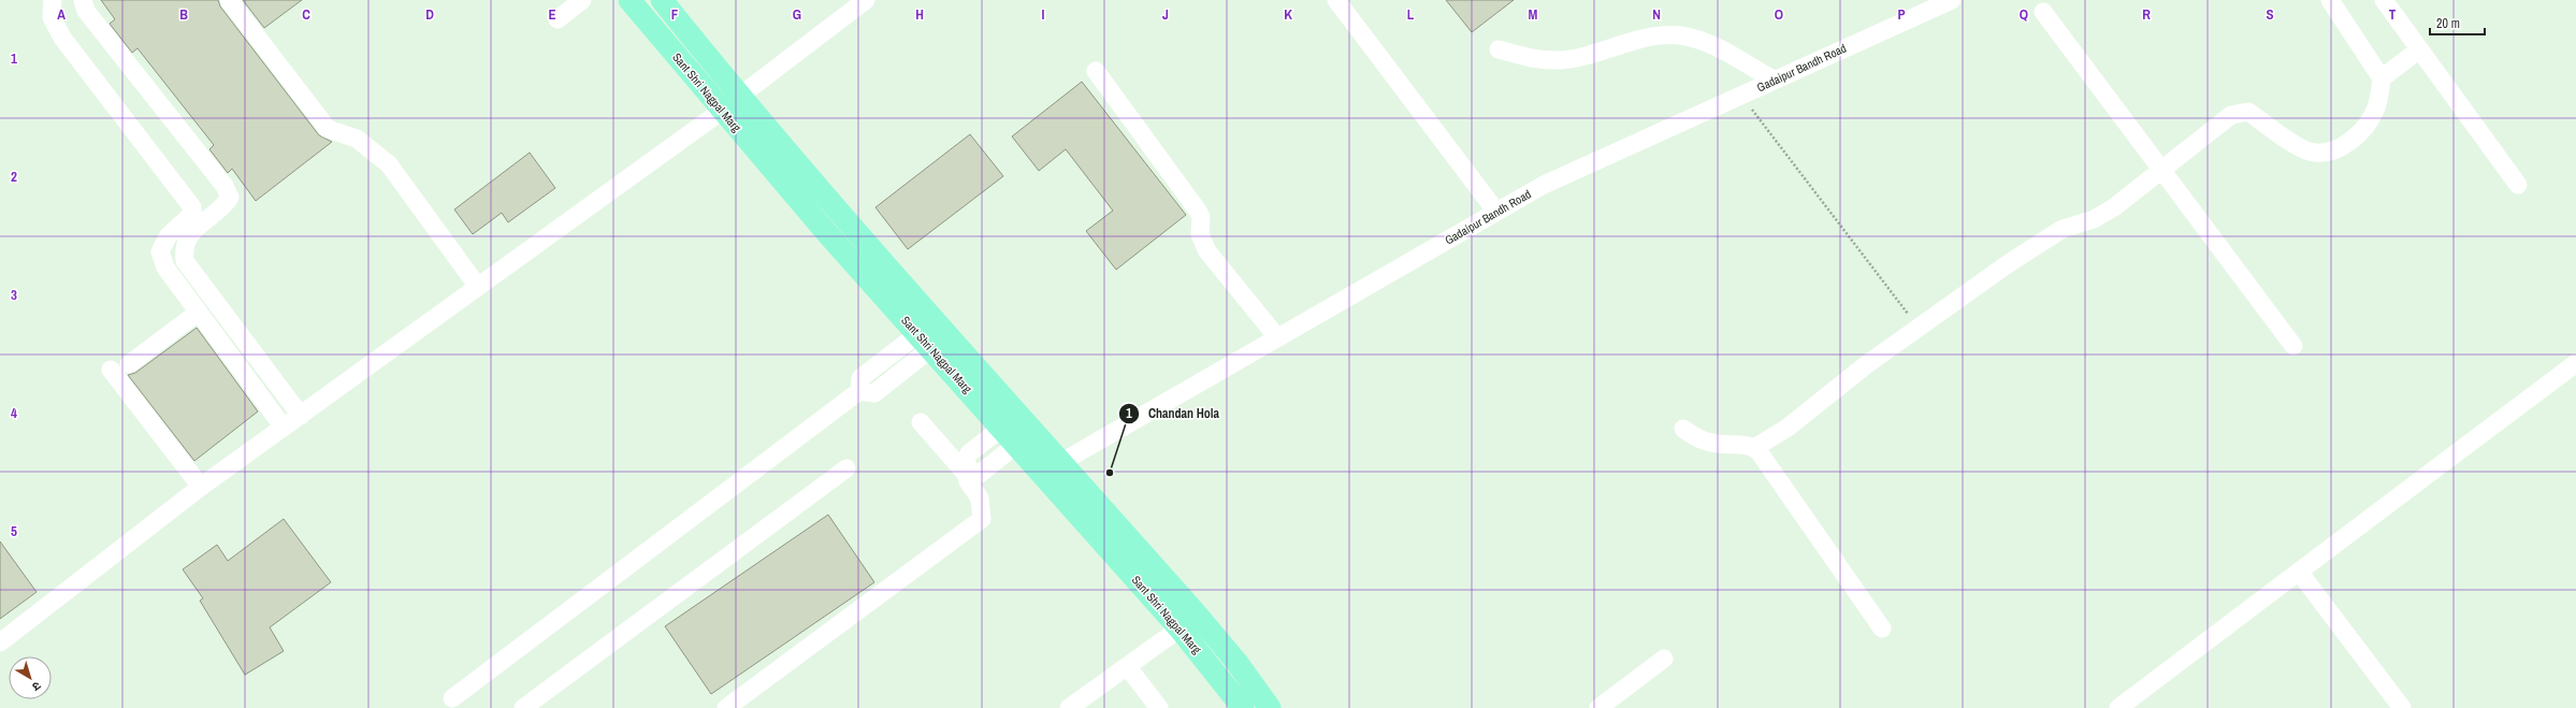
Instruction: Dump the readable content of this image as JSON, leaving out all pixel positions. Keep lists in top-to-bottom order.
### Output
{
  "streets": {
    "main road": ["Sant Shri Nagpal Marg"],
    "street": ["Gadaipur Bandh Road"]
  },
  "crossings": [
    ["Gadaipur Bandh Road", "Sant Shri Nagpal Marg"]
  ],
  "places": ["Chandan Hola"],
  "scale_bar": "20 m",
  "north": "bottom right",
  "grid": {
    "columns": [
      "A",
      "B",
      "C",
      "D",
      "E",
      "F",
      "G",
      "H",
      "I",
      "J",
      "K",
      "L",
      "M",
      "N",
      "O",
      "P",
      "Q",
      "R",
      "S",
      "T"
    ],
    "rows": [
      "1",
      "2",
      "3",
      "4",
      "5"
    ]
  }
}
